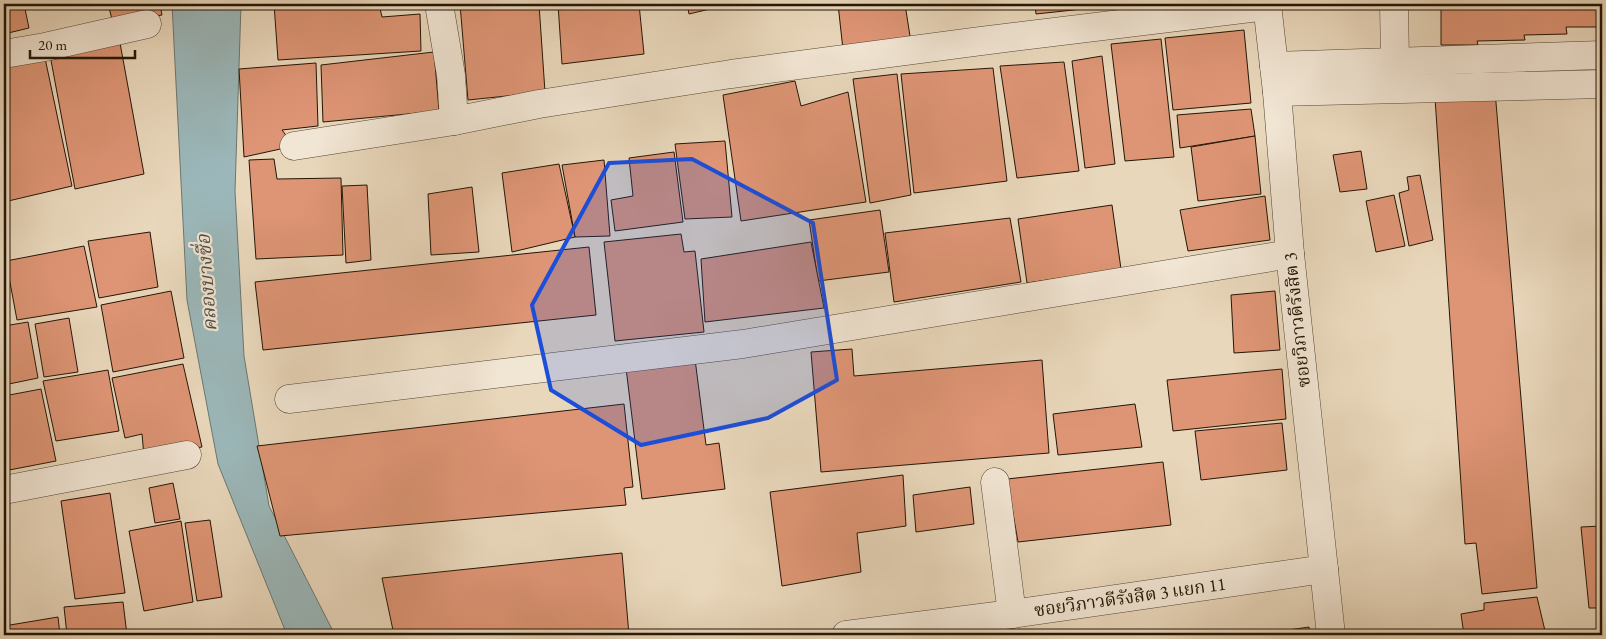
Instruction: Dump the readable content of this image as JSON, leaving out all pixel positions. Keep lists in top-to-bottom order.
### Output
{
  "streets": {
    "street": ["ซอยวิภาวดีรังสิต 3", "ซอยวิภาวดีรังสิต 3 แยก 11"]
  },
  "crossings": [
    ["ซอยวิภาวดีรังสิต 3", "ซอยวิภาวดีรังสิต 3 แยก 11"]
  ],
  "water": ["คลองบางซื่อ"],
  "scale_bar": "20 m"
}
